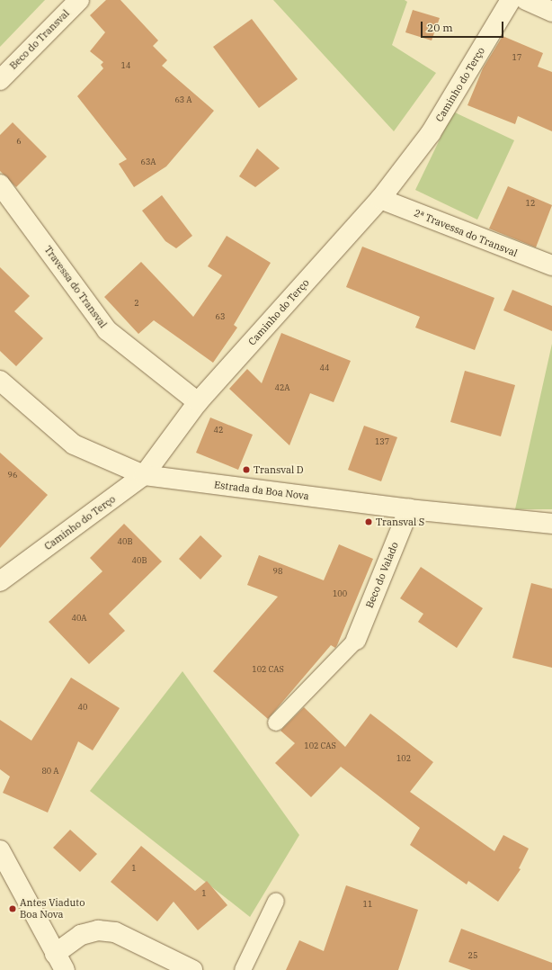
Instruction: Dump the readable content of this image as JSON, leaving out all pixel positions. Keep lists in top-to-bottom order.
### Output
{
  "streets": {
    "street": [
      "Beco do Transval",
      "Caminho do Terço",
      "2ª Travessa do Transval",
      "Travessa do Transval",
      "Estrada da Boa Nova",
      "Beco do Valado"
    ]
  },
  "crossings": [
    ["Caminho do Terço", "2ª Travessa do Transval"],
    ["Caminho do Terço", "Travessa do Transval"],
    ["Caminho do Terço", "Estrada da Boa Nova"],
    ["Estrada da Boa Nova", "Beco do Valado"]
  ],
  "places": ["Transval D", "Transval S", "Antes Viaduto Boa Nova"],
  "house_numbers": [
    "17",
    "14",
    "63 A",
    "6",
    "63A",
    "12",
    "2",
    "63",
    "44",
    "42A",
    "42",
    "137",
    "96",
    "40B",
    "40B",
    "98",
    "100",
    "40A",
    "102 CAS",
    "40",
    "102 CAS",
    "102",
    "80 A",
    "1",
    "1",
    "11",
    "25"
  ],
  "scale_bar": "20 m"
}
